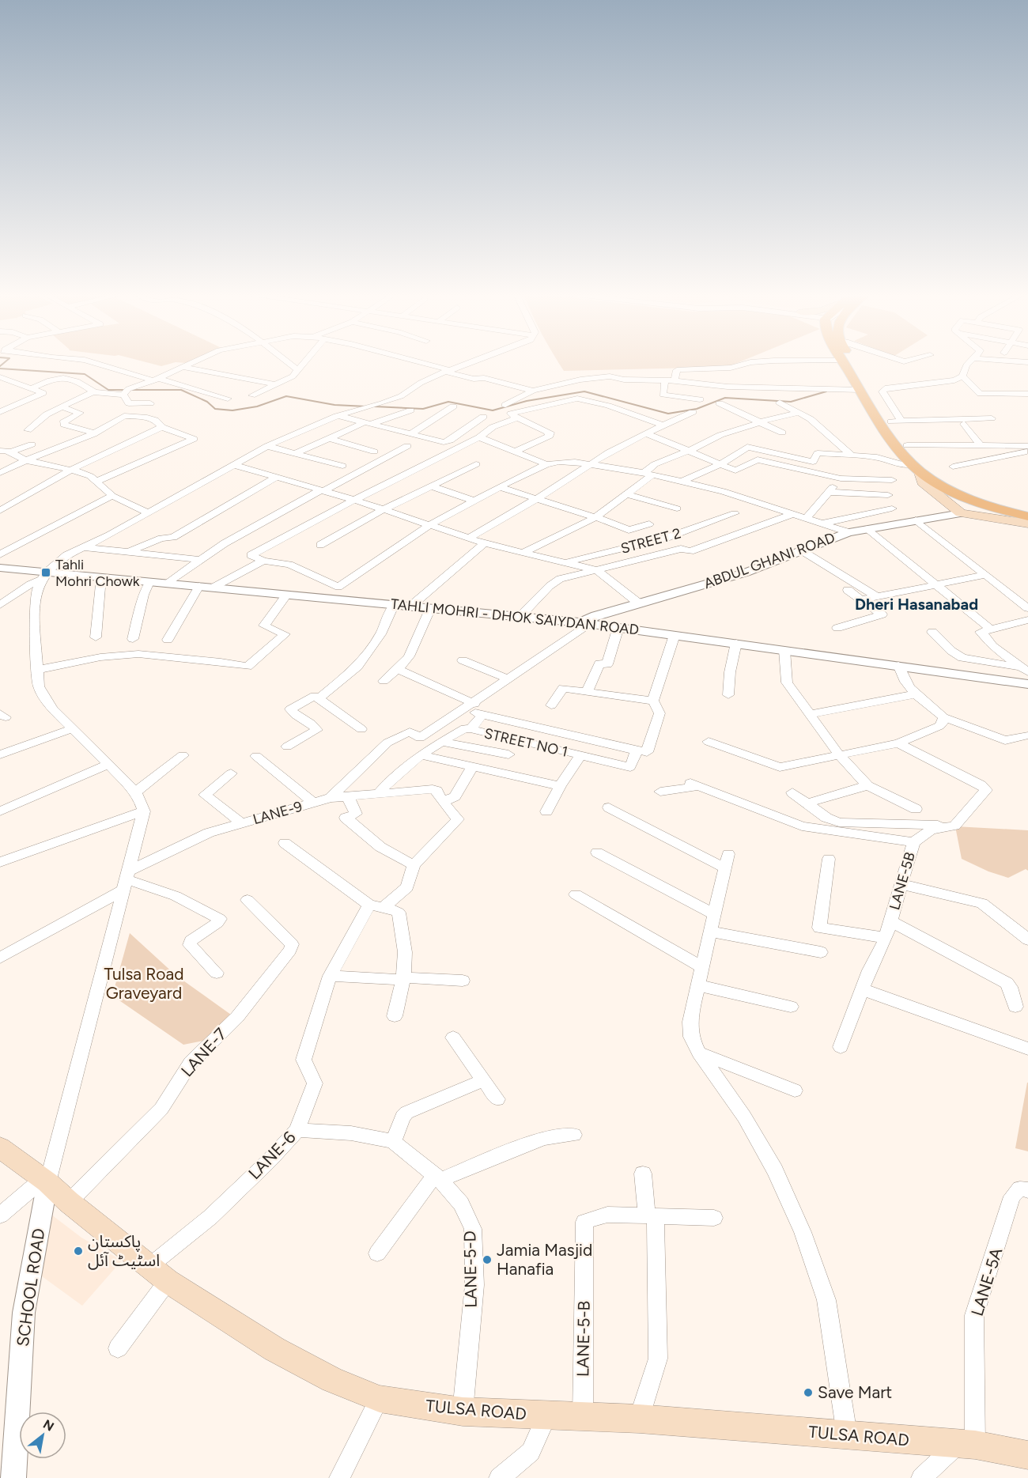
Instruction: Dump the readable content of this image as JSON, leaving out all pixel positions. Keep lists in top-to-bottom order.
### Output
{
  "streets": {
    "main road": ["TULSA ROAD"],
    "street": [
      "STREET 2",
      "ABDUL GHANI ROAD",
      "TAHLI MOHRI - DHOK SAIYDAN ROAD",
      "STREET NO 1",
      "LANE-9",
      "LANE-5B",
      "LANE-7",
      "LANE-6",
      "LANE-5-D",
      "LANE-5A",
      "SCHOOL ROAD",
      "LANE-5-B"
    ]
  },
  "crossings": [
    ["ABDUL GHANI ROAD", "TAHLI MOHRI - DHOK SAIYDAN ROAD"],
    ["LANE-7", "TULSA ROAD"],
    ["LANE-6", "LANE-5-D"],
    ["LANE-6", "TULSA ROAD"],
    ["LANE-5-D", "TULSA ROAD"],
    ["LANE-5A", "TULSA ROAD"],
    ["SCHOOL ROAD", "TULSA ROAD"],
    ["LANE-5-B", "TULSA ROAD"]
  ],
  "districts": ["Dheri Hasanabad"],
  "parks": ["Tulsa Road Graveyard"],
  "places": {
    "transit": ["Tahli Mohri Chowk"],
    "other": ["پاکستان اسٹیٹ آئل", "Jamia Masjid Hanafia", "Save Mart"]
  },
  "north": "top right"
}
